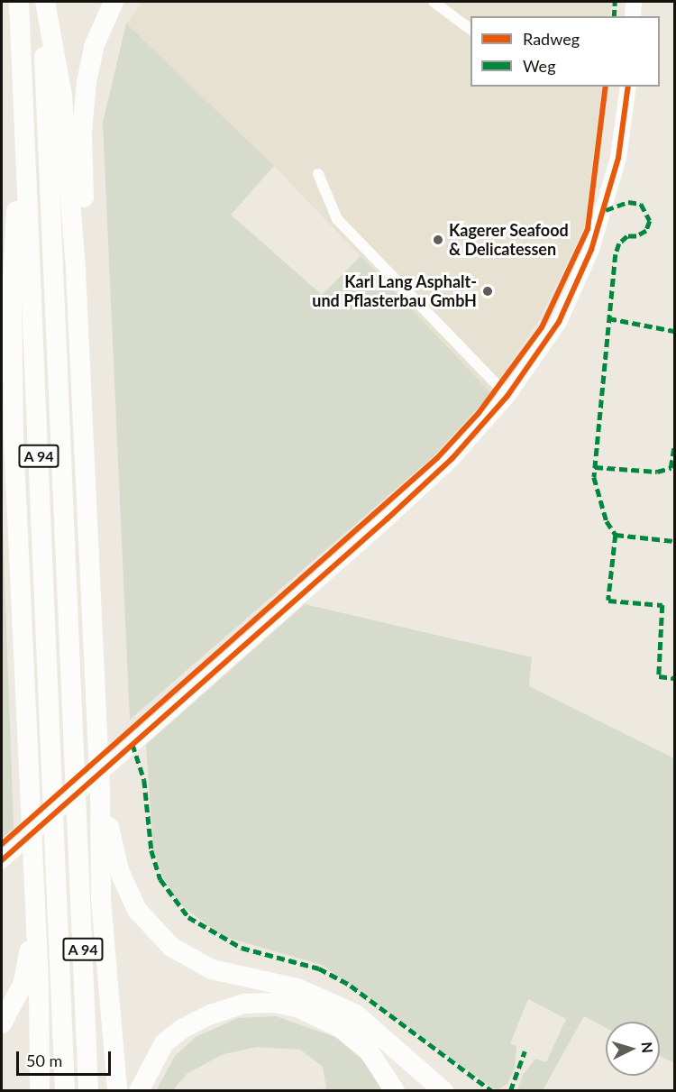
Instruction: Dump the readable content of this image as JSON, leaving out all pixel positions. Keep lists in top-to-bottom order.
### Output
{
  "streets": {
    "highway": ["A 94"]
  },
  "places": ["Kagerer Seafood & Delicatessen", "Karl Lang Asphalt- und Pflasterbau GmbH"],
  "legend": ["Radweg", "Weg"],
  "scale_bar": "50 m",
  "north": "right"
}
